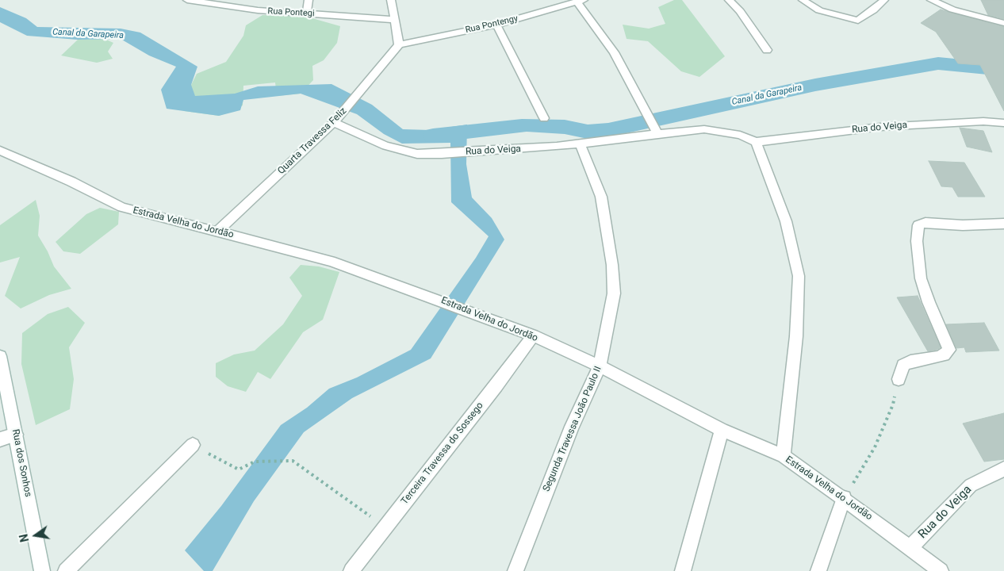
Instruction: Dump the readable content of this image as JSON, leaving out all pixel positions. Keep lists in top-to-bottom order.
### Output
{
  "streets": {
    "street": [
      "Rua Pontegi",
      "Rua Pontengy",
      "Rua do Veiga",
      "Quarta Travessa Feliz",
      "Estrada Velha do Jordão",
      "Segunda Travessa João Paulo II",
      "Terceira Travessa do Sossego",
      "Rua dos Sonhos"
    ]
  },
  "crossings": [
    ["Rua Pontengy", "Quarta Travessa Feliz"],
    ["Rua do Veiga", "Quarta Travessa Feliz"],
    ["Rua do Veiga", "Estrada Velha do Jordão"],
    ["Rua do Veiga", "Segunda Travessa João Paulo II"],
    ["Quarta Travessa Feliz", "Estrada Velha do Jordão"],
    ["Estrada Velha do Jordão", "Segunda Travessa João Paulo II"],
    ["Estrada Velha do Jordão", "Terceira Travessa do Sossego"]
  ],
  "water": ["Canal da Garapeira"],
  "north": "left"
}
